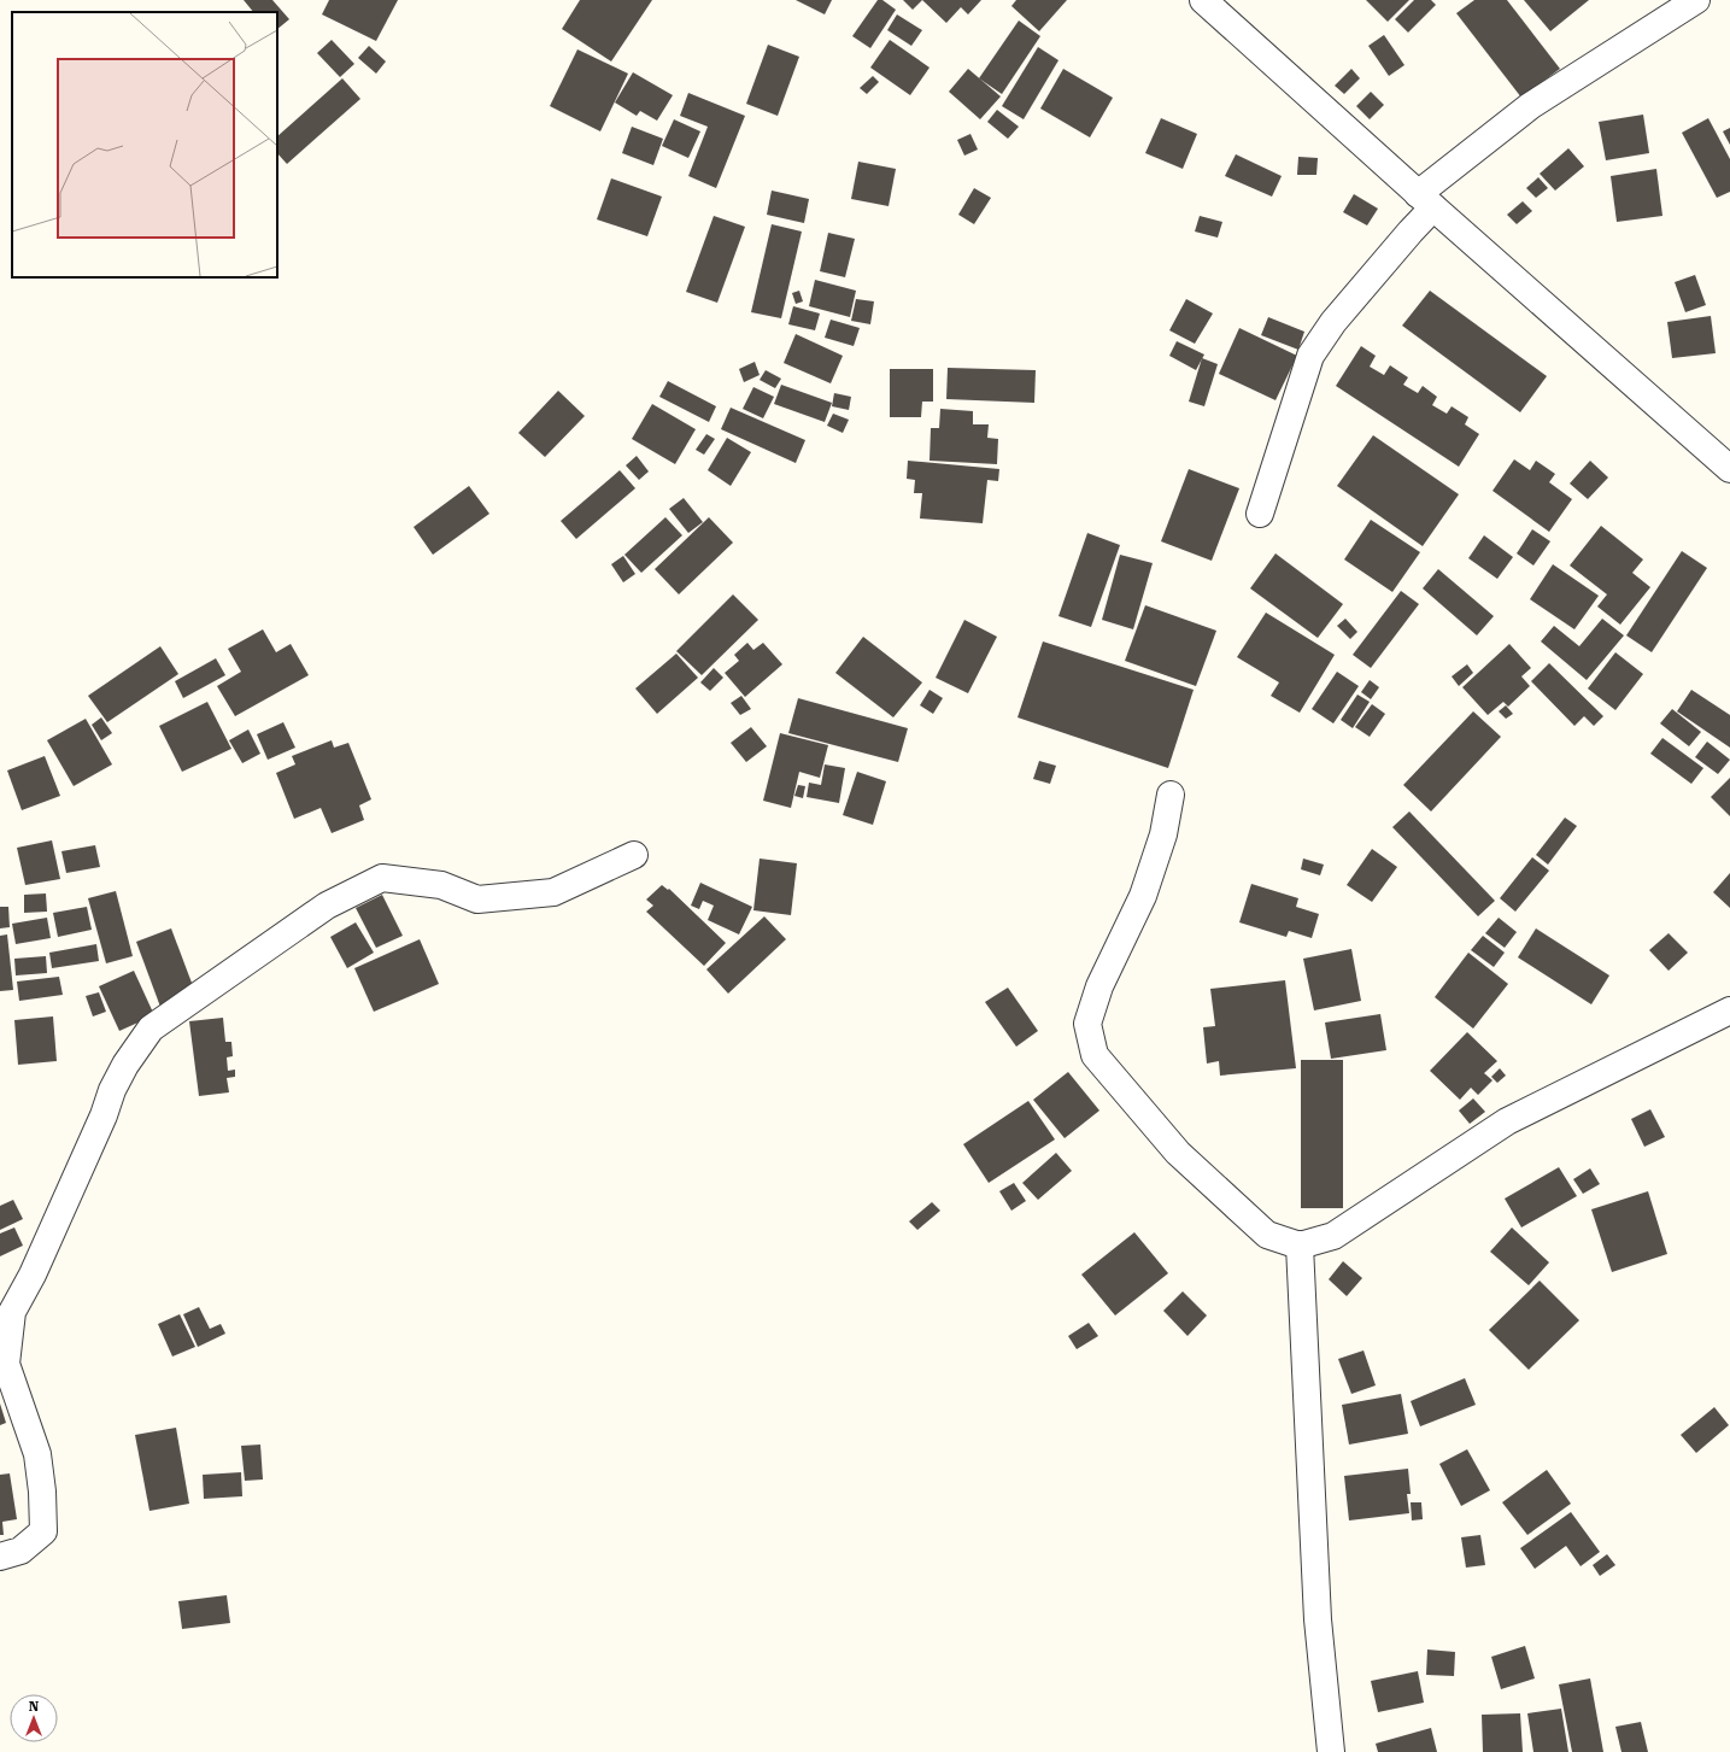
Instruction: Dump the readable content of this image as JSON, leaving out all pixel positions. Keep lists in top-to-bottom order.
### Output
{
  "north": "top"
}
